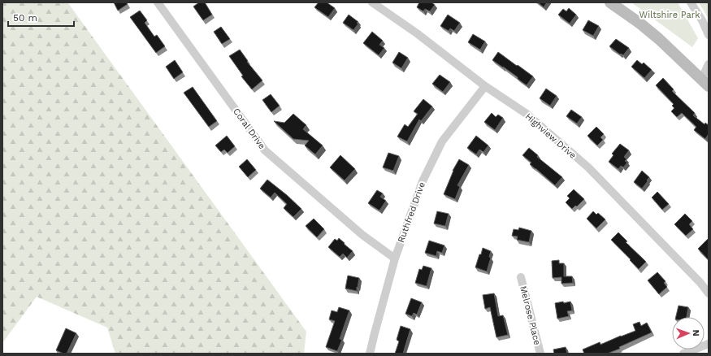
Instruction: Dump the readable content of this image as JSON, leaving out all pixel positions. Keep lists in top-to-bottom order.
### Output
{
  "streets": {
    "street": [
      "Coral Drive",
      "Highview Drive",
      "Ruthfred Drive",
      "Melrose Place"
    ]
  },
  "crossings": [
    ["Coral Drive", "Ruthfred Drive"],
    ["Highview Drive", "Ruthfred Drive"]
  ],
  "parks": ["Wiltshire Park"],
  "scale_bar": "50 m",
  "north": "right"
}
